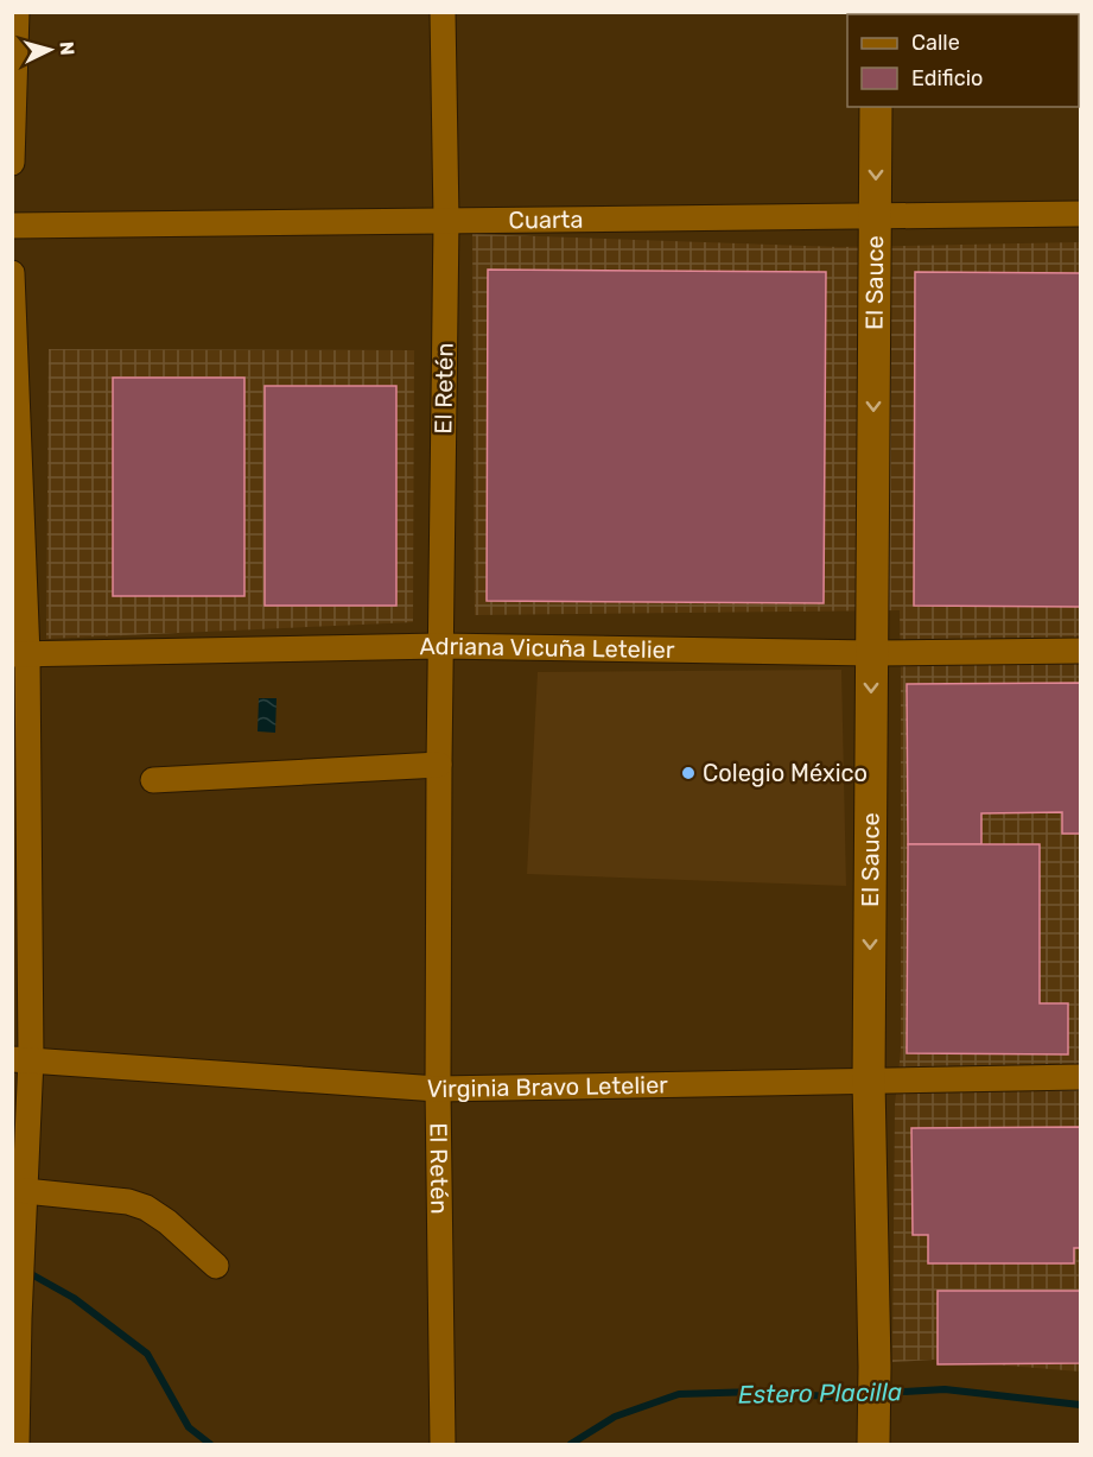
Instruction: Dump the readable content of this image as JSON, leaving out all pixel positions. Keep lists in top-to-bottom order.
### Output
{
  "streets": {
    "street": [
      "Cuarta",
      "El Sauce",
      "El Retén",
      "Adriana Vicuña Letelier",
      "Virginia Bravo Letelier"
    ]
  },
  "crossings": [
    ["Cuarta", "El Sauce"],
    ["Cuarta", "El Retén"],
    ["El Sauce", "Adriana Vicuña Letelier"],
    ["El Sauce", "Virginia Bravo Letelier"],
    ["El Retén", "Adriana Vicuña Letelier"],
    ["El Retén", "Virginia Bravo Letelier"]
  ],
  "one_way": ["El Sauce"],
  "water": ["Estero Placilla"],
  "places": ["Colegio México"],
  "legend": ["Calle", "Edificio"],
  "north": "right"
}
